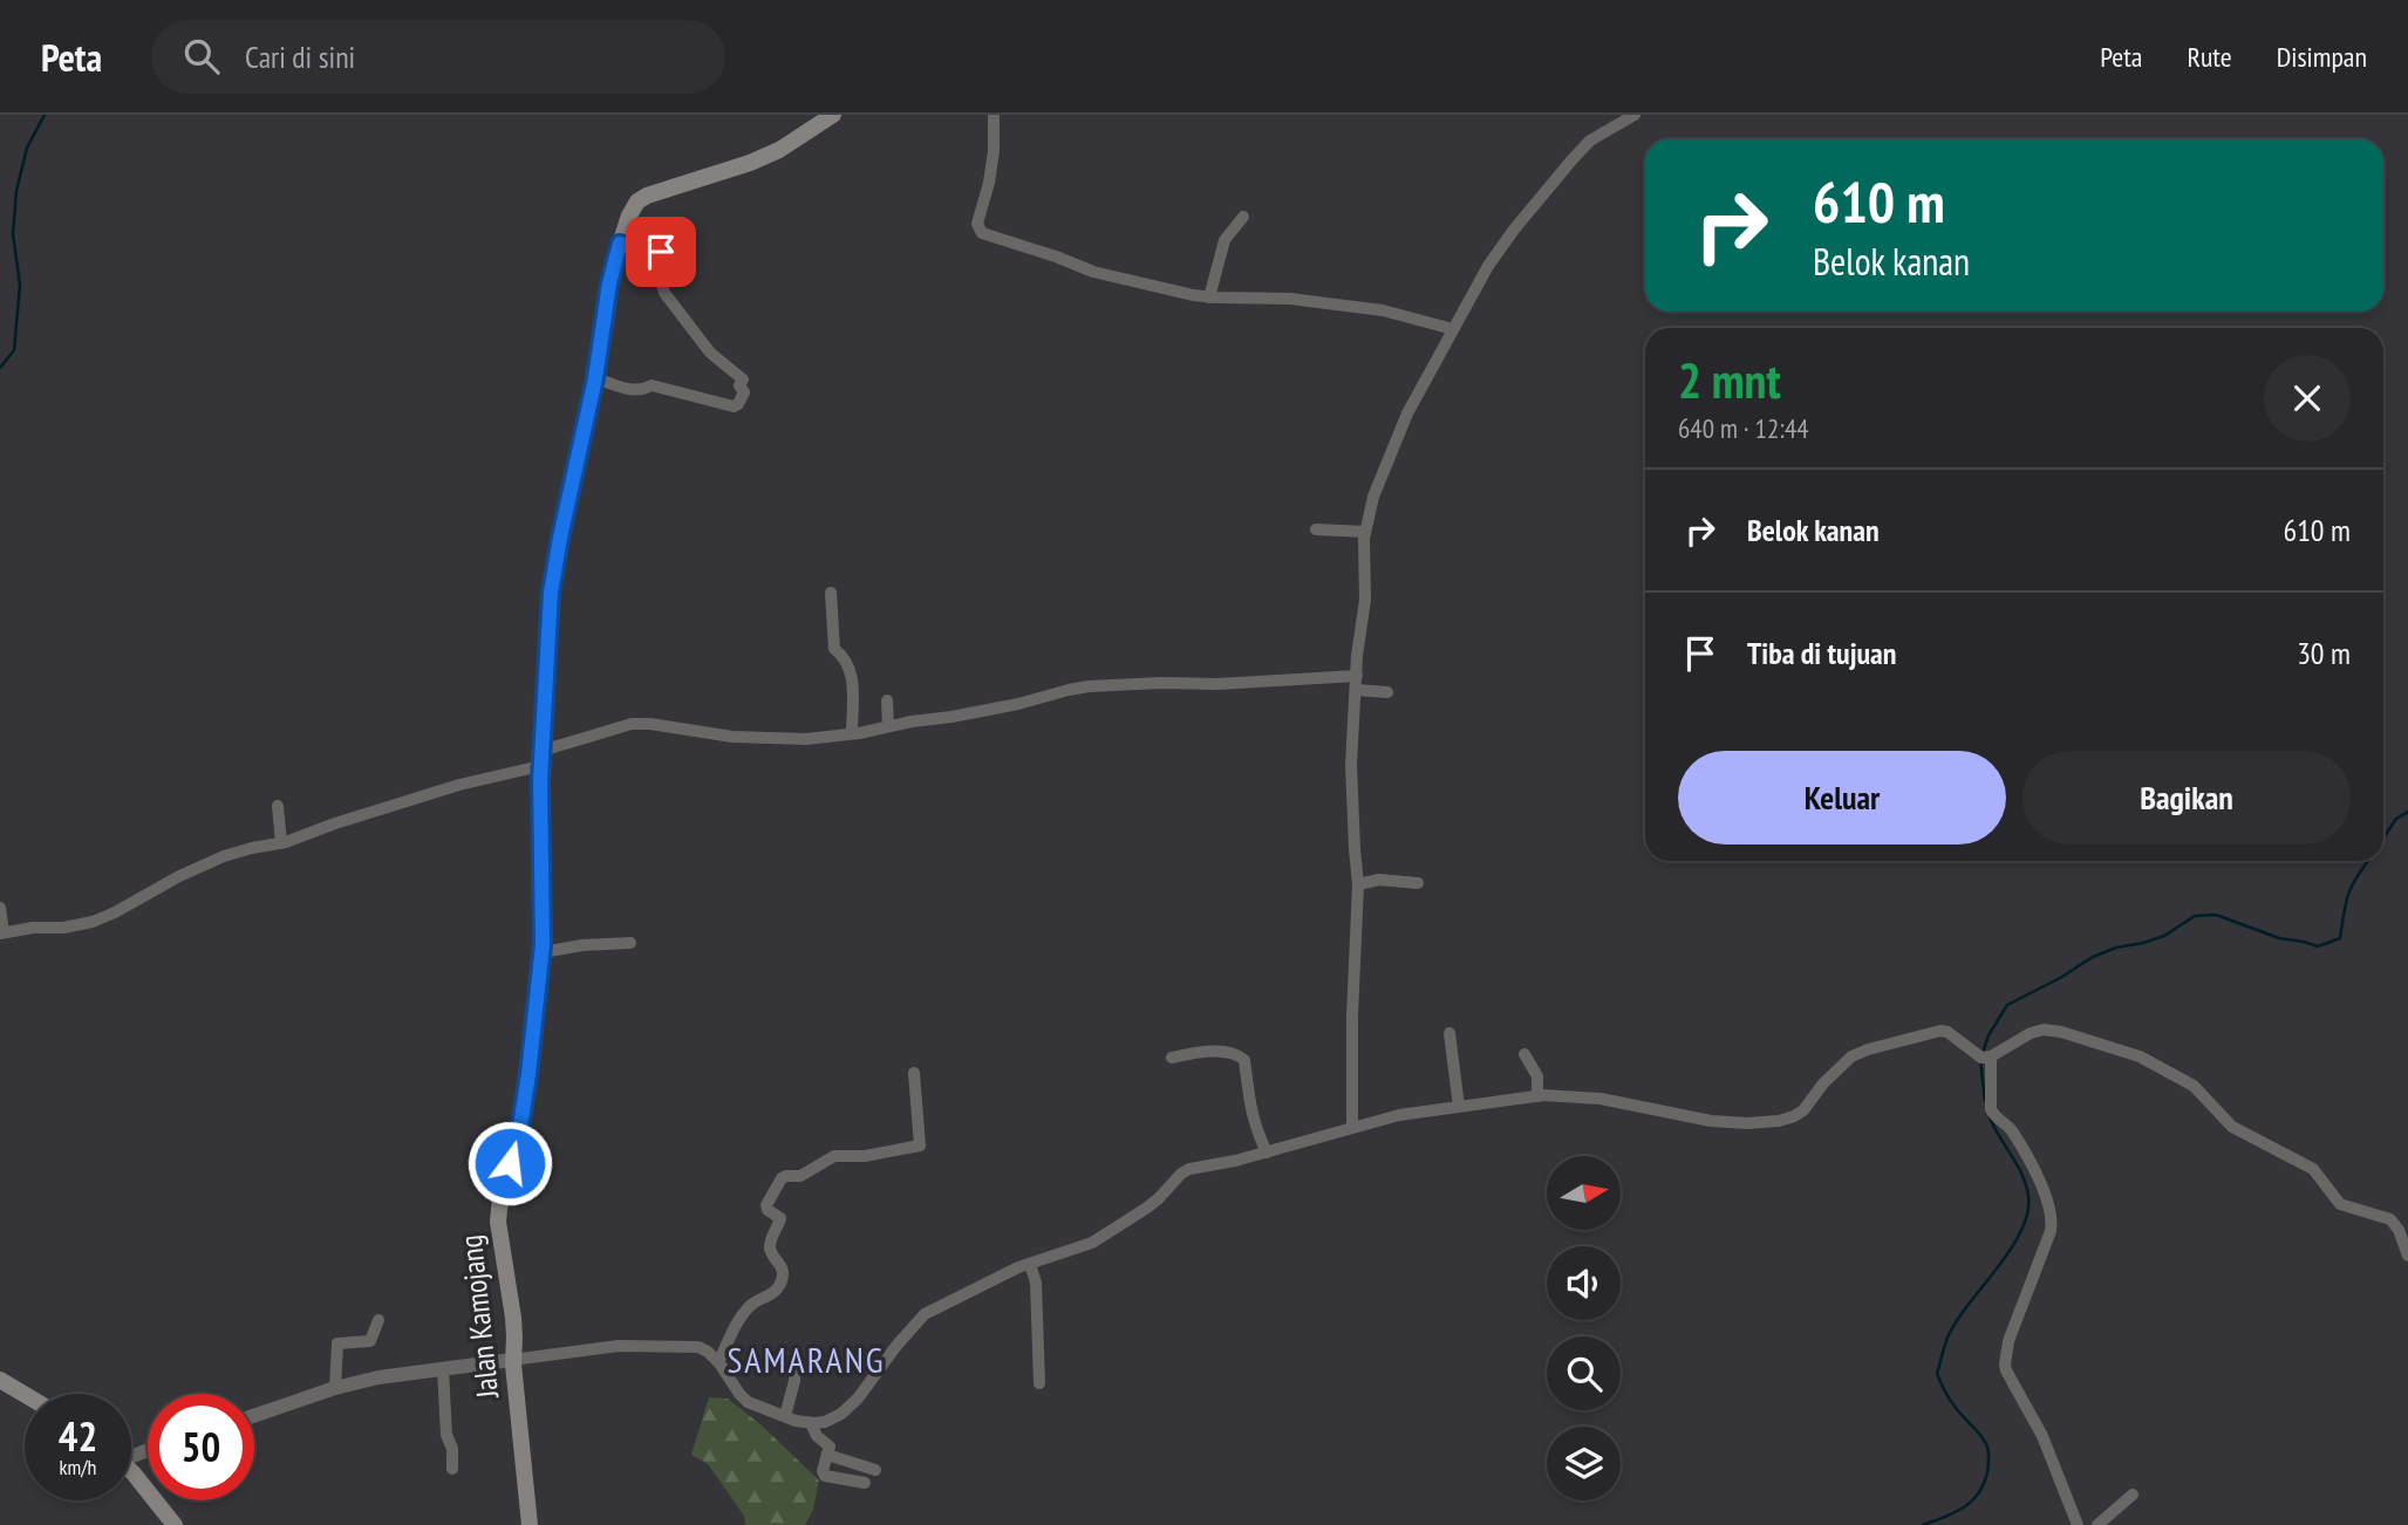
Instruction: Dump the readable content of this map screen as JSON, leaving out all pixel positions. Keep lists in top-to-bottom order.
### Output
{
  "streets": {
    "main road": ["Jalan Kamojang"]
  },
  "districts": ["SAMARANG"],
  "north": "right",
  "page": {
    "header": "Peta",
    "search": "Cari di sini",
    "nav": ["Peta", "Rute", "Disimpan"],
    "turn": ["610 m", "Belok kanan"],
    "heading": ["2 mnt", "640 m · 12:44"],
    "list": [
      {
        "name": "Belok kanan",
        "value": "610 m"
      },
      {
        "name": "Tiba di tujuan",
        "value": "30 m"
      }
    ],
    "buttons": ["Keluar", "Bagikan"],
    "speed": "42 km/h",
    "limit": "50"
  }
}
